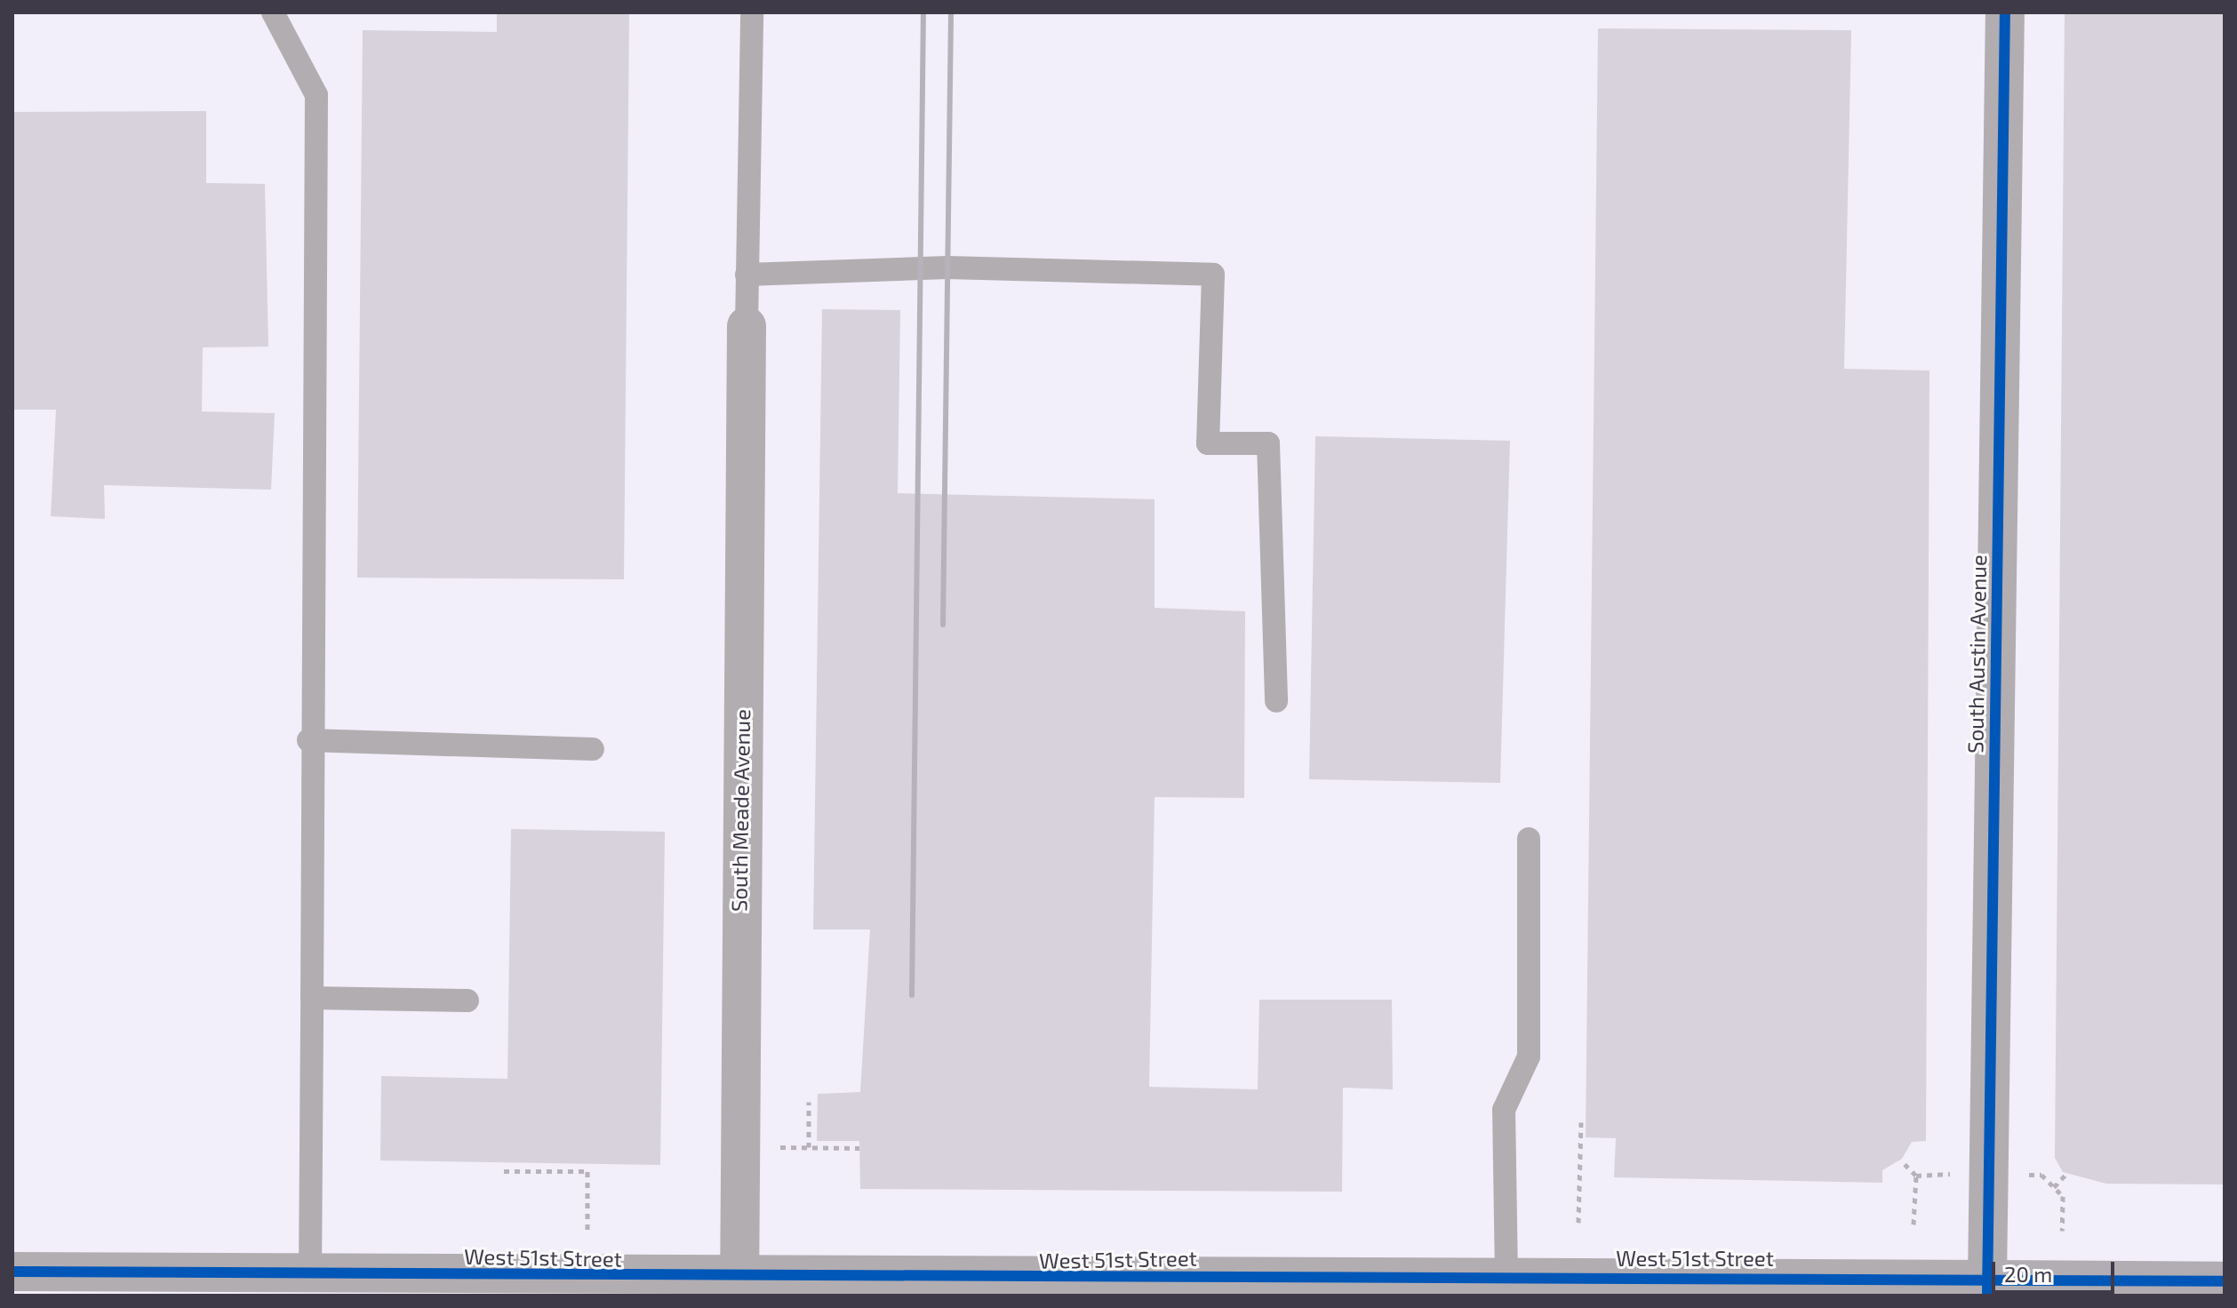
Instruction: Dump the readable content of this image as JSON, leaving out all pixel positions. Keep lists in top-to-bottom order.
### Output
{
  "streets": {
    "street": ["South Austin Avenue", "South Meade Avenue", "West 51st Street"]
  },
  "crossings": [
    ["South Austin Avenue", "West 51st Street"],
    ["South Meade Avenue", "West 51st Street"]
  ],
  "scale_bar": "20 m"
}
